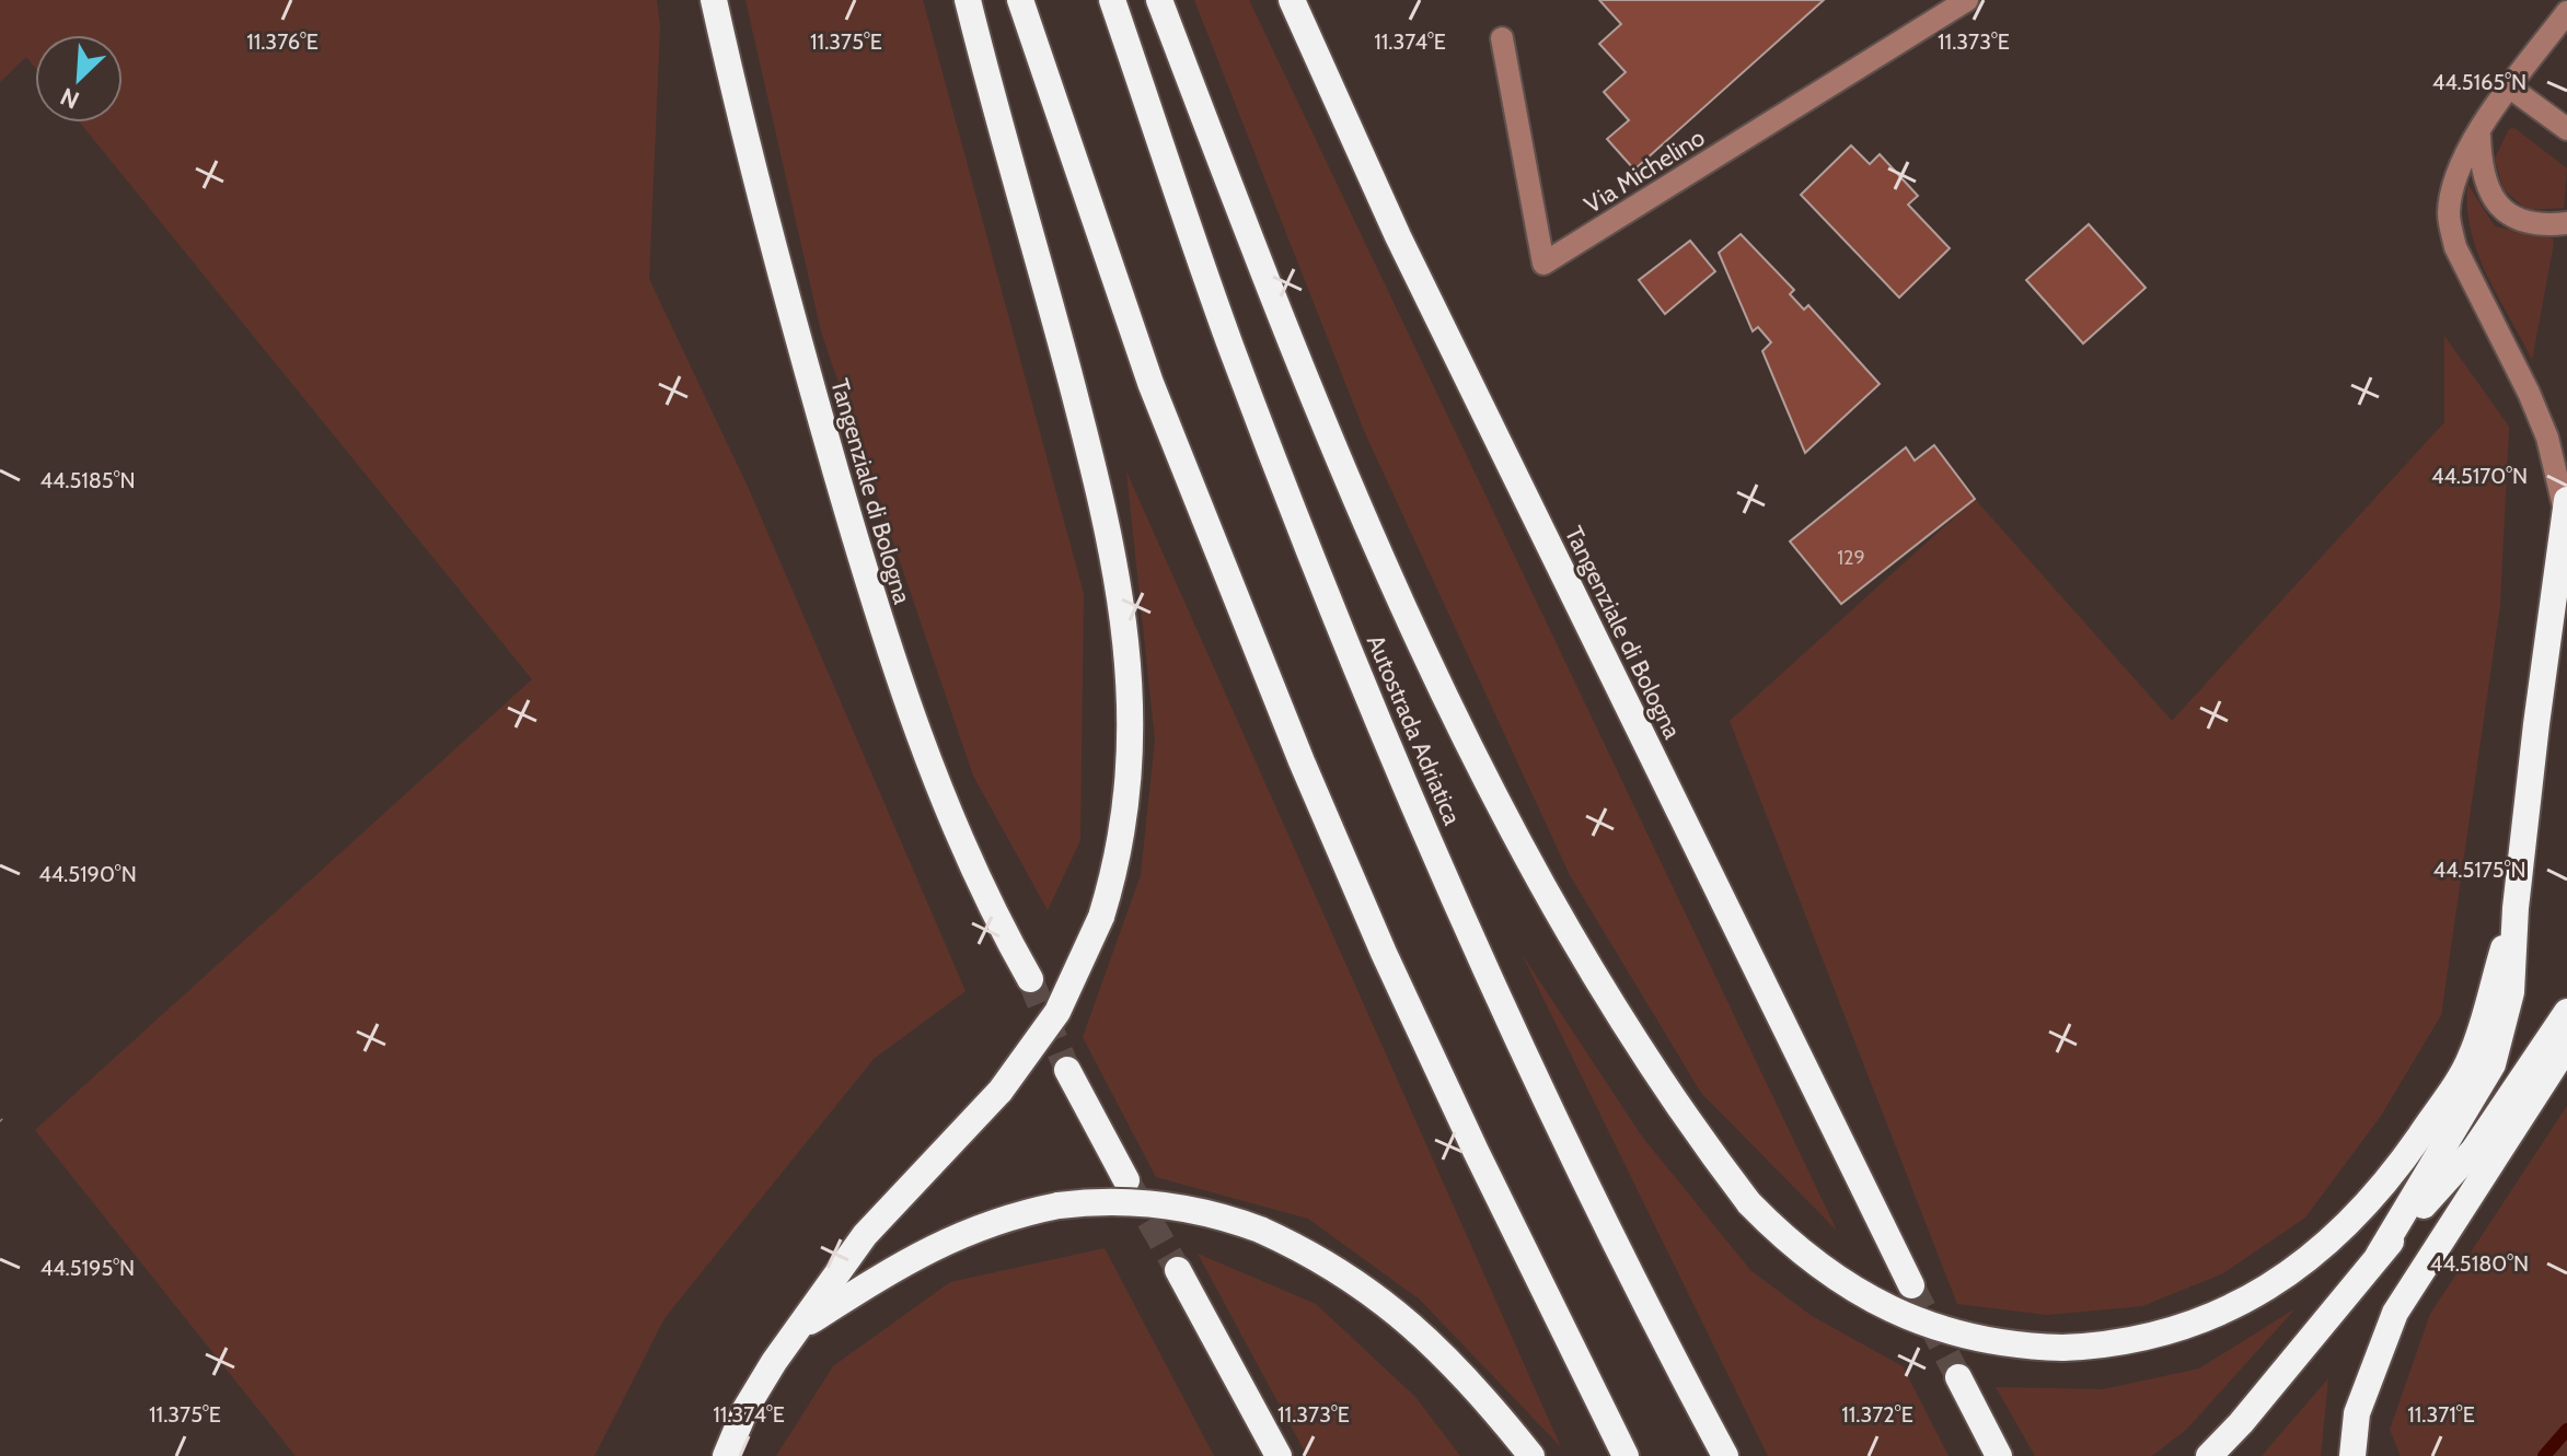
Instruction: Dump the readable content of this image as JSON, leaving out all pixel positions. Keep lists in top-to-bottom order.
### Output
{
  "streets": {
    "highway": ["Tangenziale di Bologna", "Autostrada Adriatica"],
    "street": ["Via Michelino"]
  },
  "house_numbers": ["129"],
  "north": "bottom left",
  "coordinates": [
    "11.375°E",
    "11.374°E",
    "11.373°E",
    "11.376°E",
    "44.5165°N",
    "44.5170°N",
    "44.5185°N",
    "44.5175°N",
    "44.5190°N",
    "44.5180°N",
    "44.5195°N",
    "11.372°E",
    "11.371°E"
  ]
}
